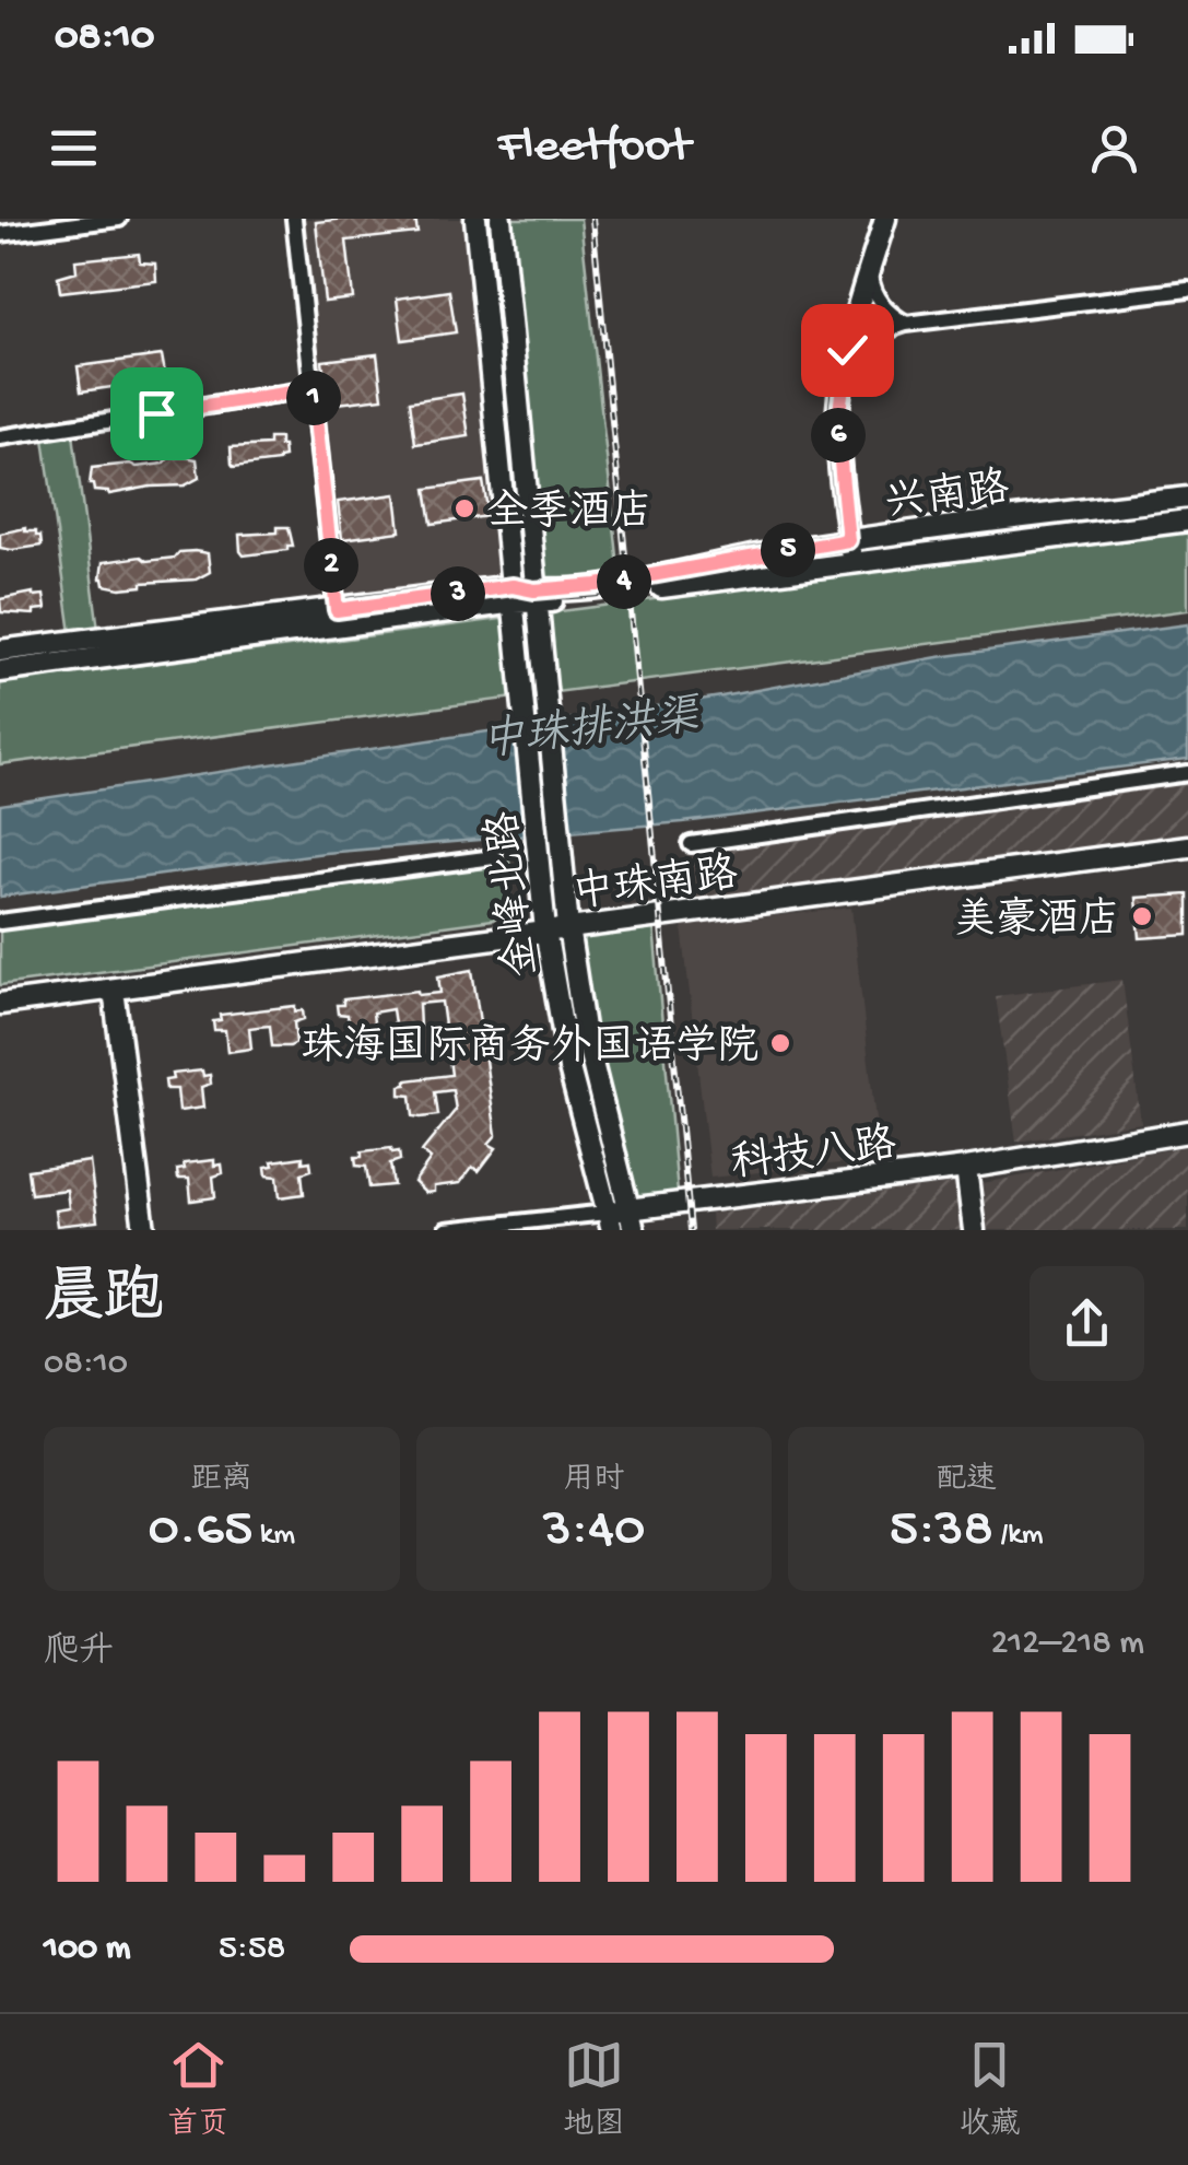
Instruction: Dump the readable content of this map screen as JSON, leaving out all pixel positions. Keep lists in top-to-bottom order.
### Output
{
  "streets": {
    "street": [
      "兴南路",
      "中珠南路",
      "金峰北路",
      "科技八路"
    ]
  },
  "crossings": [
    ["兴南路", "金峰北路"],
    ["中珠南路", "金峰北路"],
    ["金峰北路", "科技八路"]
  ],
  "water": ["中珠排洪渠"],
  "places": ["全季酒店", "美豪酒店", "珠海国际商务外国语学院"],
  "page": {
    "status": "08:10",
    "header": "Fleetfoot",
    "pins": [
      "1",
      "6",
      "5",
      "2",
      "4",
      "3"
    ],
    "heading": ["晨跑", "08:10"],
    "stats": [
      ["距离", "0.65 km"],
      ["用时", "3:40"],
      ["配速", "5:38 /km"]
    ],
    "chart": ["爬升", "212–218 m"],
    "list": [
      {
        "name": "100 m",
        "note": "5:58"
      }
    ],
    "tabs": ["首页", "地图", "收藏"]
  }
}
